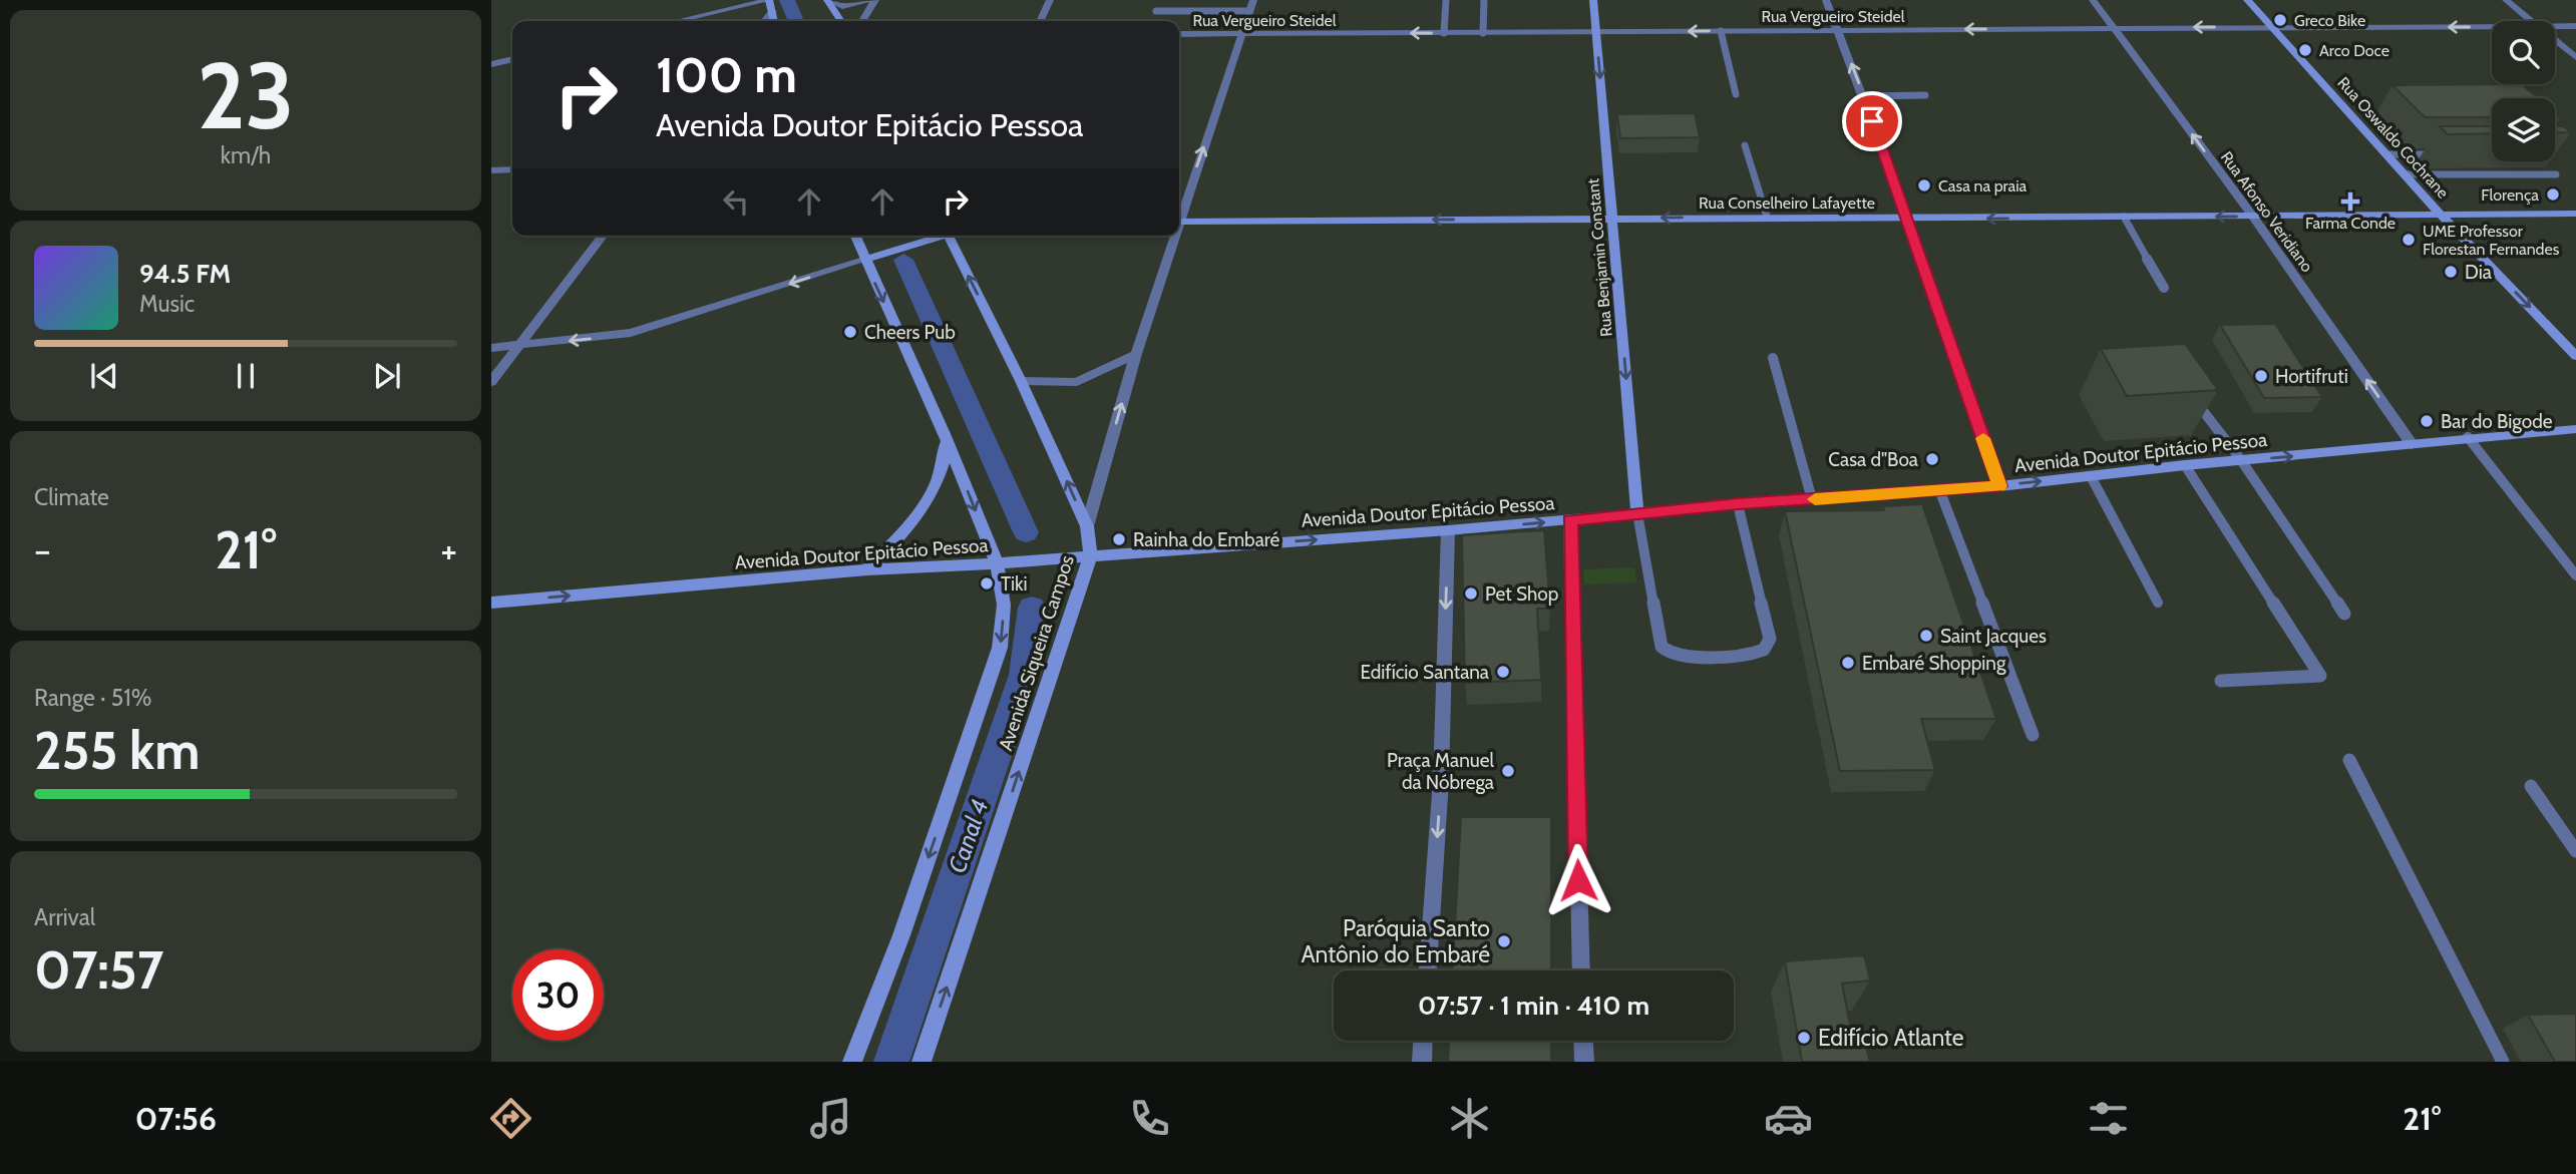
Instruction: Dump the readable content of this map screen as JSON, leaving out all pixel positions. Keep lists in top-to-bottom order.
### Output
{
  "streets": {
    "main road": [
      "Rua Oswaldo Cochrane",
      "Rua Conselheiro Lafayette",
      "Rua Benjamin Constant",
      "Avenida Doutor Epitácio Pessoa",
      "Avenida Siqueira Campos"
    ],
    "street": ["Rua Vergueiro Steidel", "Rua Afonso Veridiano"]
  },
  "crossings": [
    ["Rua Vergueiro Steidel", "Rua Oswaldo Cochrane"],
    ["Rua Vergueiro Steidel", "Rua Afonso Veridiano"],
    ["Rua Vergueiro Steidel", "Rua Benjamin Constant"],
    ["Rua Oswaldo Cochrane", "Rua Conselheiro Lafayette"],
    ["Rua Conselheiro Lafayette", "Rua Afonso Veridiano"],
    ["Rua Conselheiro Lafayette", "Rua Benjamin Constant"],
    ["Rua Afonso Veridiano", "Avenida Doutor Epitácio Pessoa"],
    ["Rua Benjamin Constant", "Avenida Doutor Epitácio Pessoa"],
    ["Avenida Doutor Epitácio Pessoa", "Avenida Siqueira Campos"]
  ],
  "one_way": [
    "Rua Vergueiro Steidel",
    "Rua Oswaldo Cochrane",
    "Rua Conselheiro Lafayette",
    "Rua Afonso Veridiano",
    "Rua Benjamin Constant",
    "Avenida Doutor Epitácio Pessoa"
  ],
  "water": ["Canal 4"],
  "places": {
    "other": [
      "Greco Bike",
      "Arco Doce",
      "Casa na praia",
      "Florença",
      "UME Professor Florestan Fernandes",
      "Dia",
      "Cheers Pub",
      "Hortifruti",
      "Bar do Bigode",
      "Casa d\"Boa",
      "Rainha do Embaré",
      "Tiki",
      "Pet Shop",
      "Saint Jacques",
      "Embaré Shopping",
      "Edifício Santana",
      "Praça Manuel da Nóbrega",
      "Paróquia Santo Antônio do Embaré",
      "Edifício Atlante"
    ],
    "health": ["Farma Conde"]
  },
  "page": {
    "tile": [
      ["23", "km/h"],
      "Climate",
      ["Range · 51%", "255 km"],
      ["Arrival", "07:57"]
    ],
    "turn": ["100 m", "Avenida Doutor Epitácio Pessoa"],
    "song": ["94.5 FM", "Music"],
    "heat": ["−", "21°", "+"],
    "limit": "30",
    "trip": "07:57 · 1 min · 410 m",
    "tabs": ["07:56", "21°"]
  }
}
